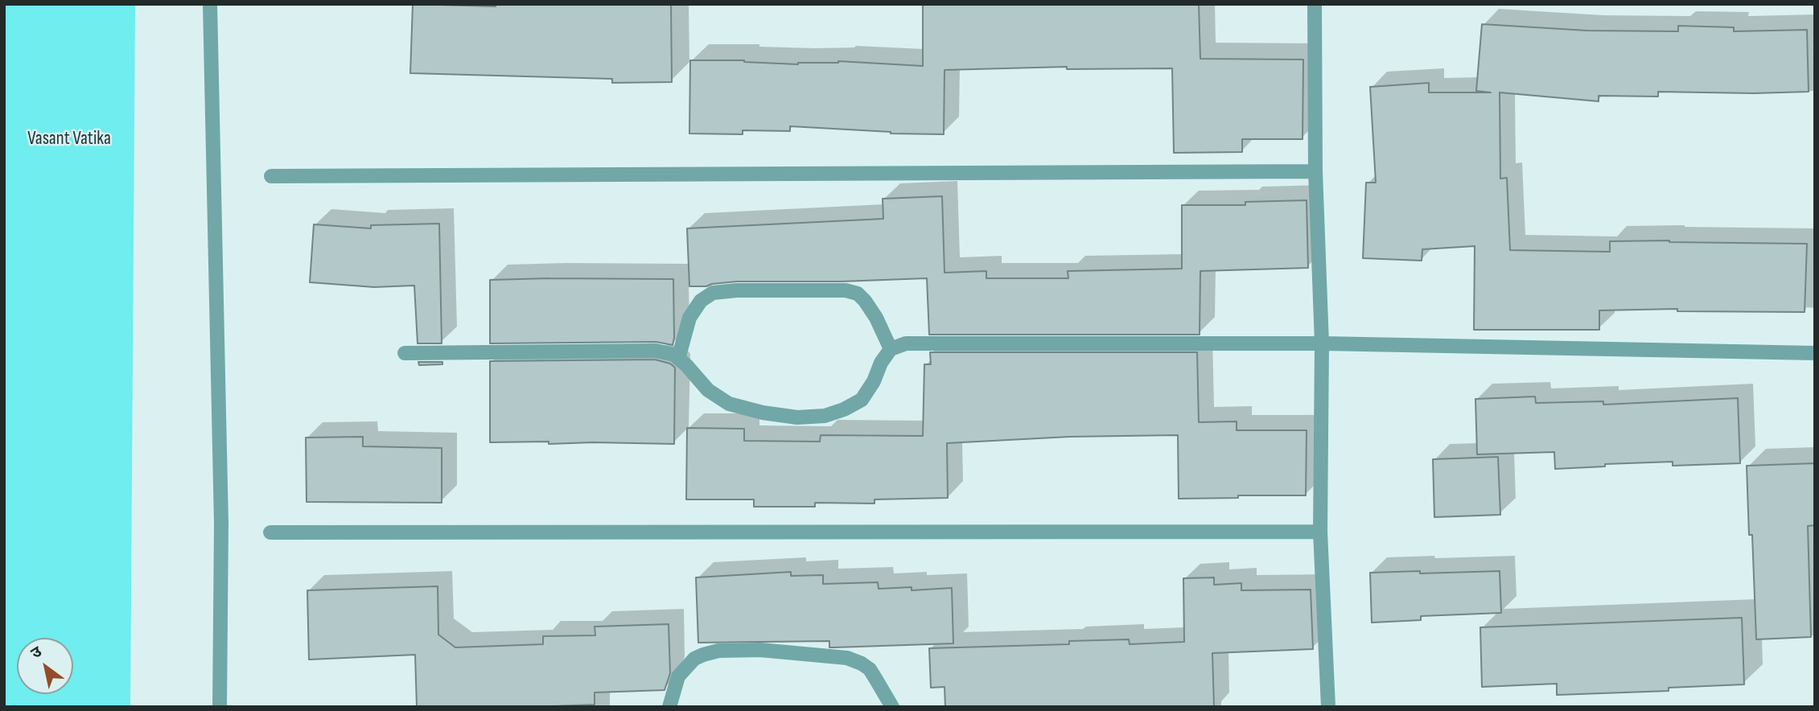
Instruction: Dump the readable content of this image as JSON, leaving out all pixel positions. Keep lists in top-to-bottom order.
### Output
{
  "parks": ["Vasant Vatika"],
  "north": "top left"
}
